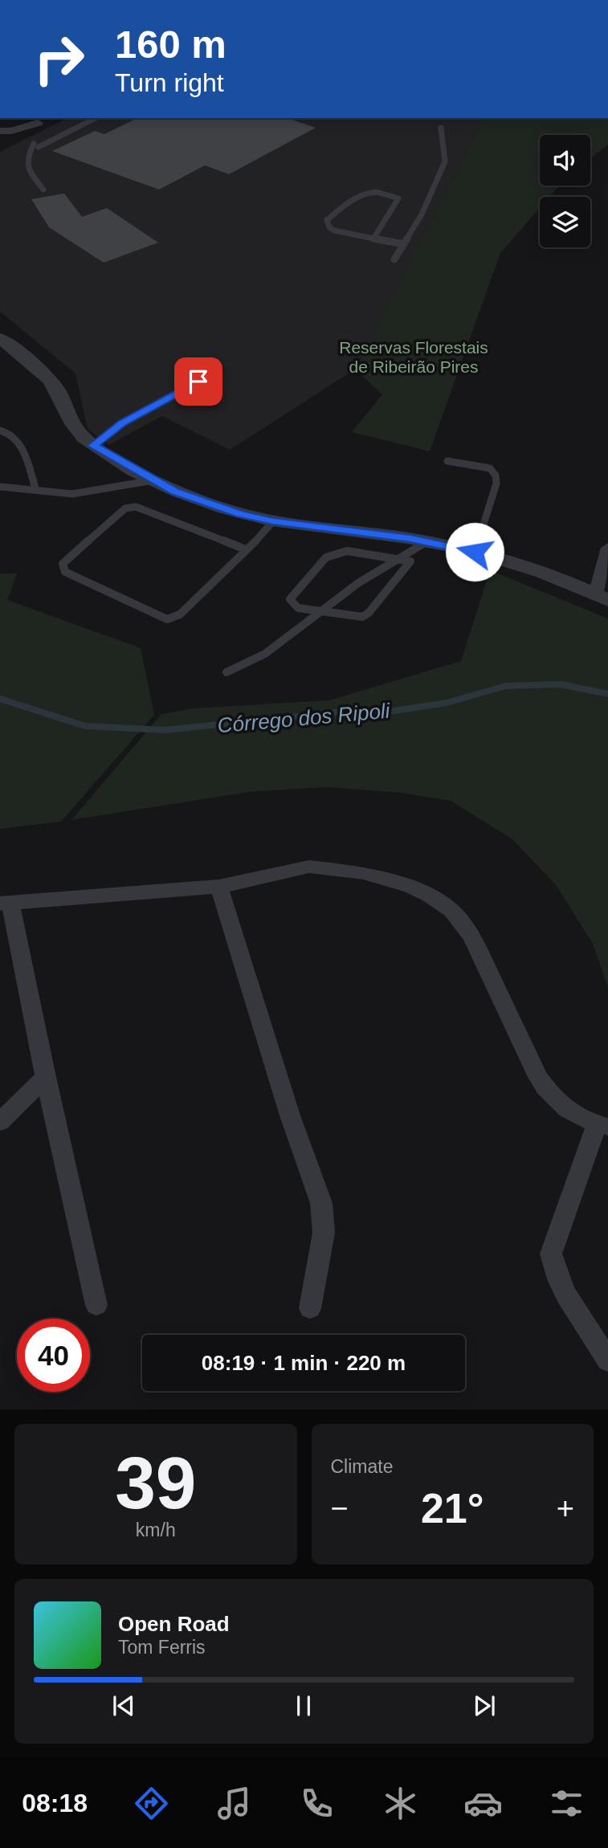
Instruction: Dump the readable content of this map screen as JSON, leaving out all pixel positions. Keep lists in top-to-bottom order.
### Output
{
  "water": ["Córrego dos Ripoli"],
  "parks": ["Reservas Florestais de Ribeirão Pires"],
  "page": {
    "turn": ["160 m", "Turn right"],
    "limit": "40",
    "trip": "08:19 · 1 min · 220 m",
    "tile": [
      ["39", "km/h"],
      "Climate"
    ],
    "heat": ["−", "21°", "+"],
    "song": ["Open Road", "Tom Ferris"],
    "tabs": "08:18"
  }
}
